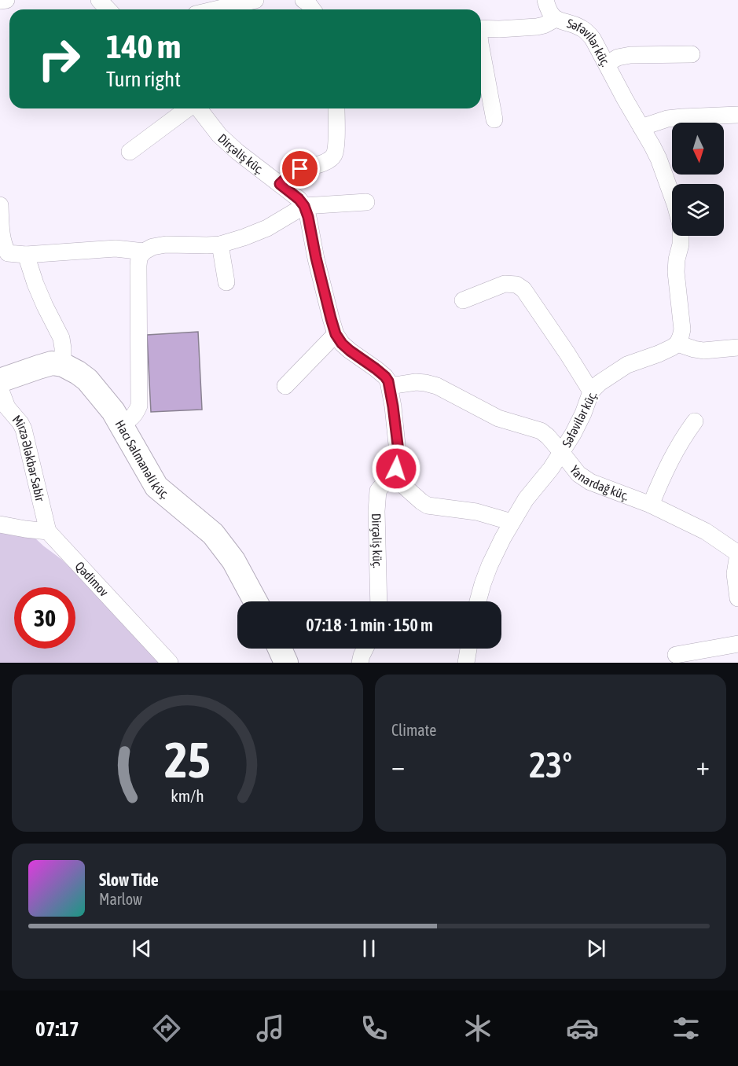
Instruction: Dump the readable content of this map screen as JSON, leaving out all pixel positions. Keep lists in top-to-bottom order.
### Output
{
  "streets": {
    "street": [
      "Səfəvilər küç.",
      "Dirçəliş küç.",
      "Hacı Salmanəli küç.",
      "Mirzə Ələkbər Sabir",
      "Yanardağ küç.",
      "Qədimov"
    ]
  },
  "crossings": [
    ["Səfəvilər küç.", "Yanardağ küç."],
    ["Dirçəliş küç.", "Yanardağ küç."],
    ["Mirzə Ələkbər Sabir", "Qədimov"]
  ],
  "north": "bottom",
  "page": {
    "turn": ["140 m", "Turn right"],
    "limit": "30",
    "trip": "07:18 · 1 min · 150 m",
    "tile": "Climate",
    "heat": ["−", "23°", "+"],
    "song": ["Slow Tide", "Marlow"],
    "tabs": "07:17",
    "gauge": ["25", "km/h"]
  }
}
